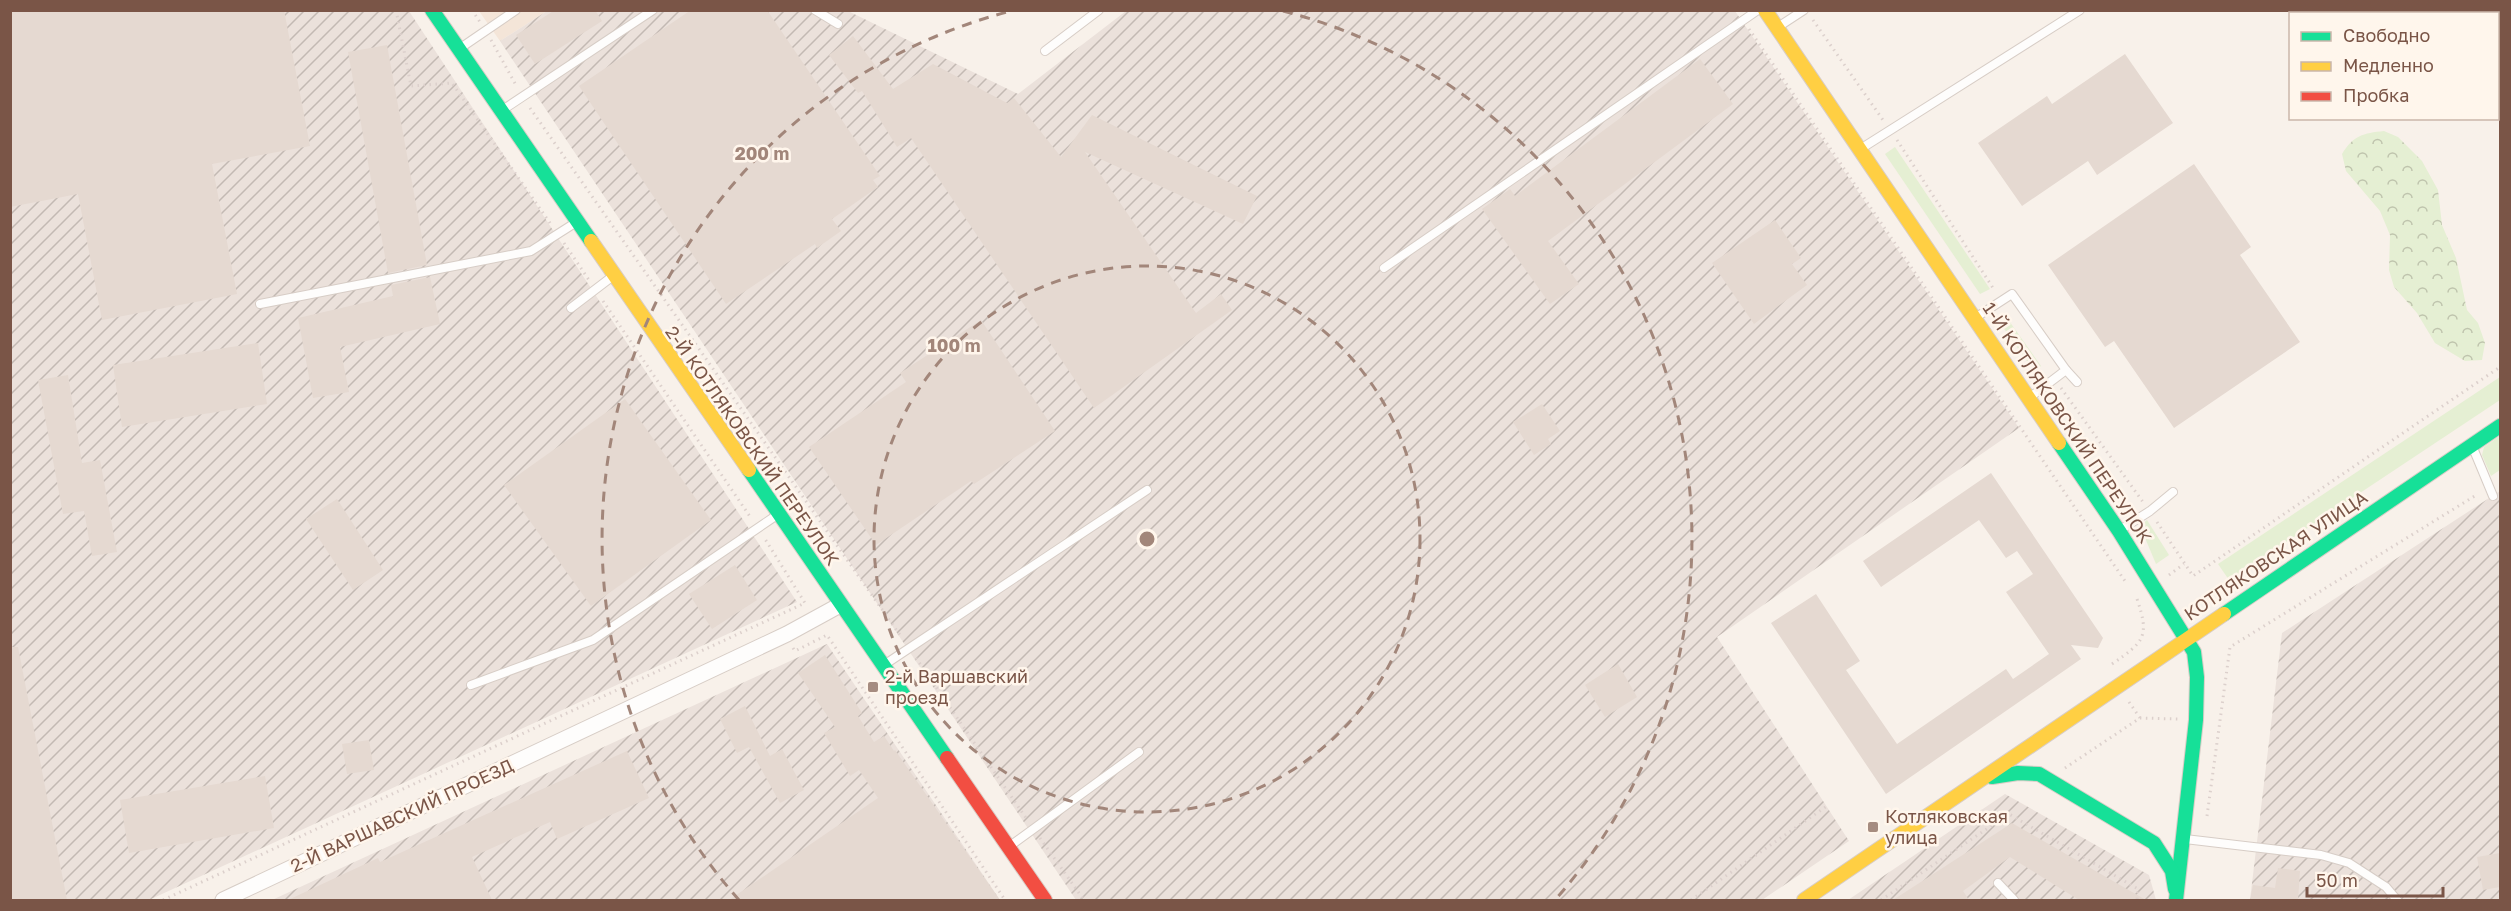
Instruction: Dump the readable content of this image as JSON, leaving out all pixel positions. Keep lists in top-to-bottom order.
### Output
{
  "streets": {
    "street": [
      "1-Й КОТЛЯКОВСКИЙ ПЕРЕУЛОК",
      "2-Й КОТЛЯКОВСКИЙ ПЕРЕУЛОК",
      "КОТЛЯКОВСКАЯ УЛИЦА",
      "2-Й ВАРШАВСКИЙ ПРОЕЗД"
    ]
  },
  "crossings": [
    ["1-Й КОТЛЯКОВСКИЙ ПЕРЕУЛОК", "КОТЛЯКОВСКАЯ УЛИЦА"],
    ["2-Й КОТЛЯКОВСКИЙ ПЕРЕУЛОК", "2-Й ВАРШАВСКИЙ ПРОЕЗД"]
  ],
  "places": {
    "transit": ["2-й Варшавский проезд", "Котляковская улица"]
  },
  "legend": ["Свободно", "Медленно", "Пробка"],
  "scale_bar": "50 m",
  "rings": ["200 m", "100 m"]
}
